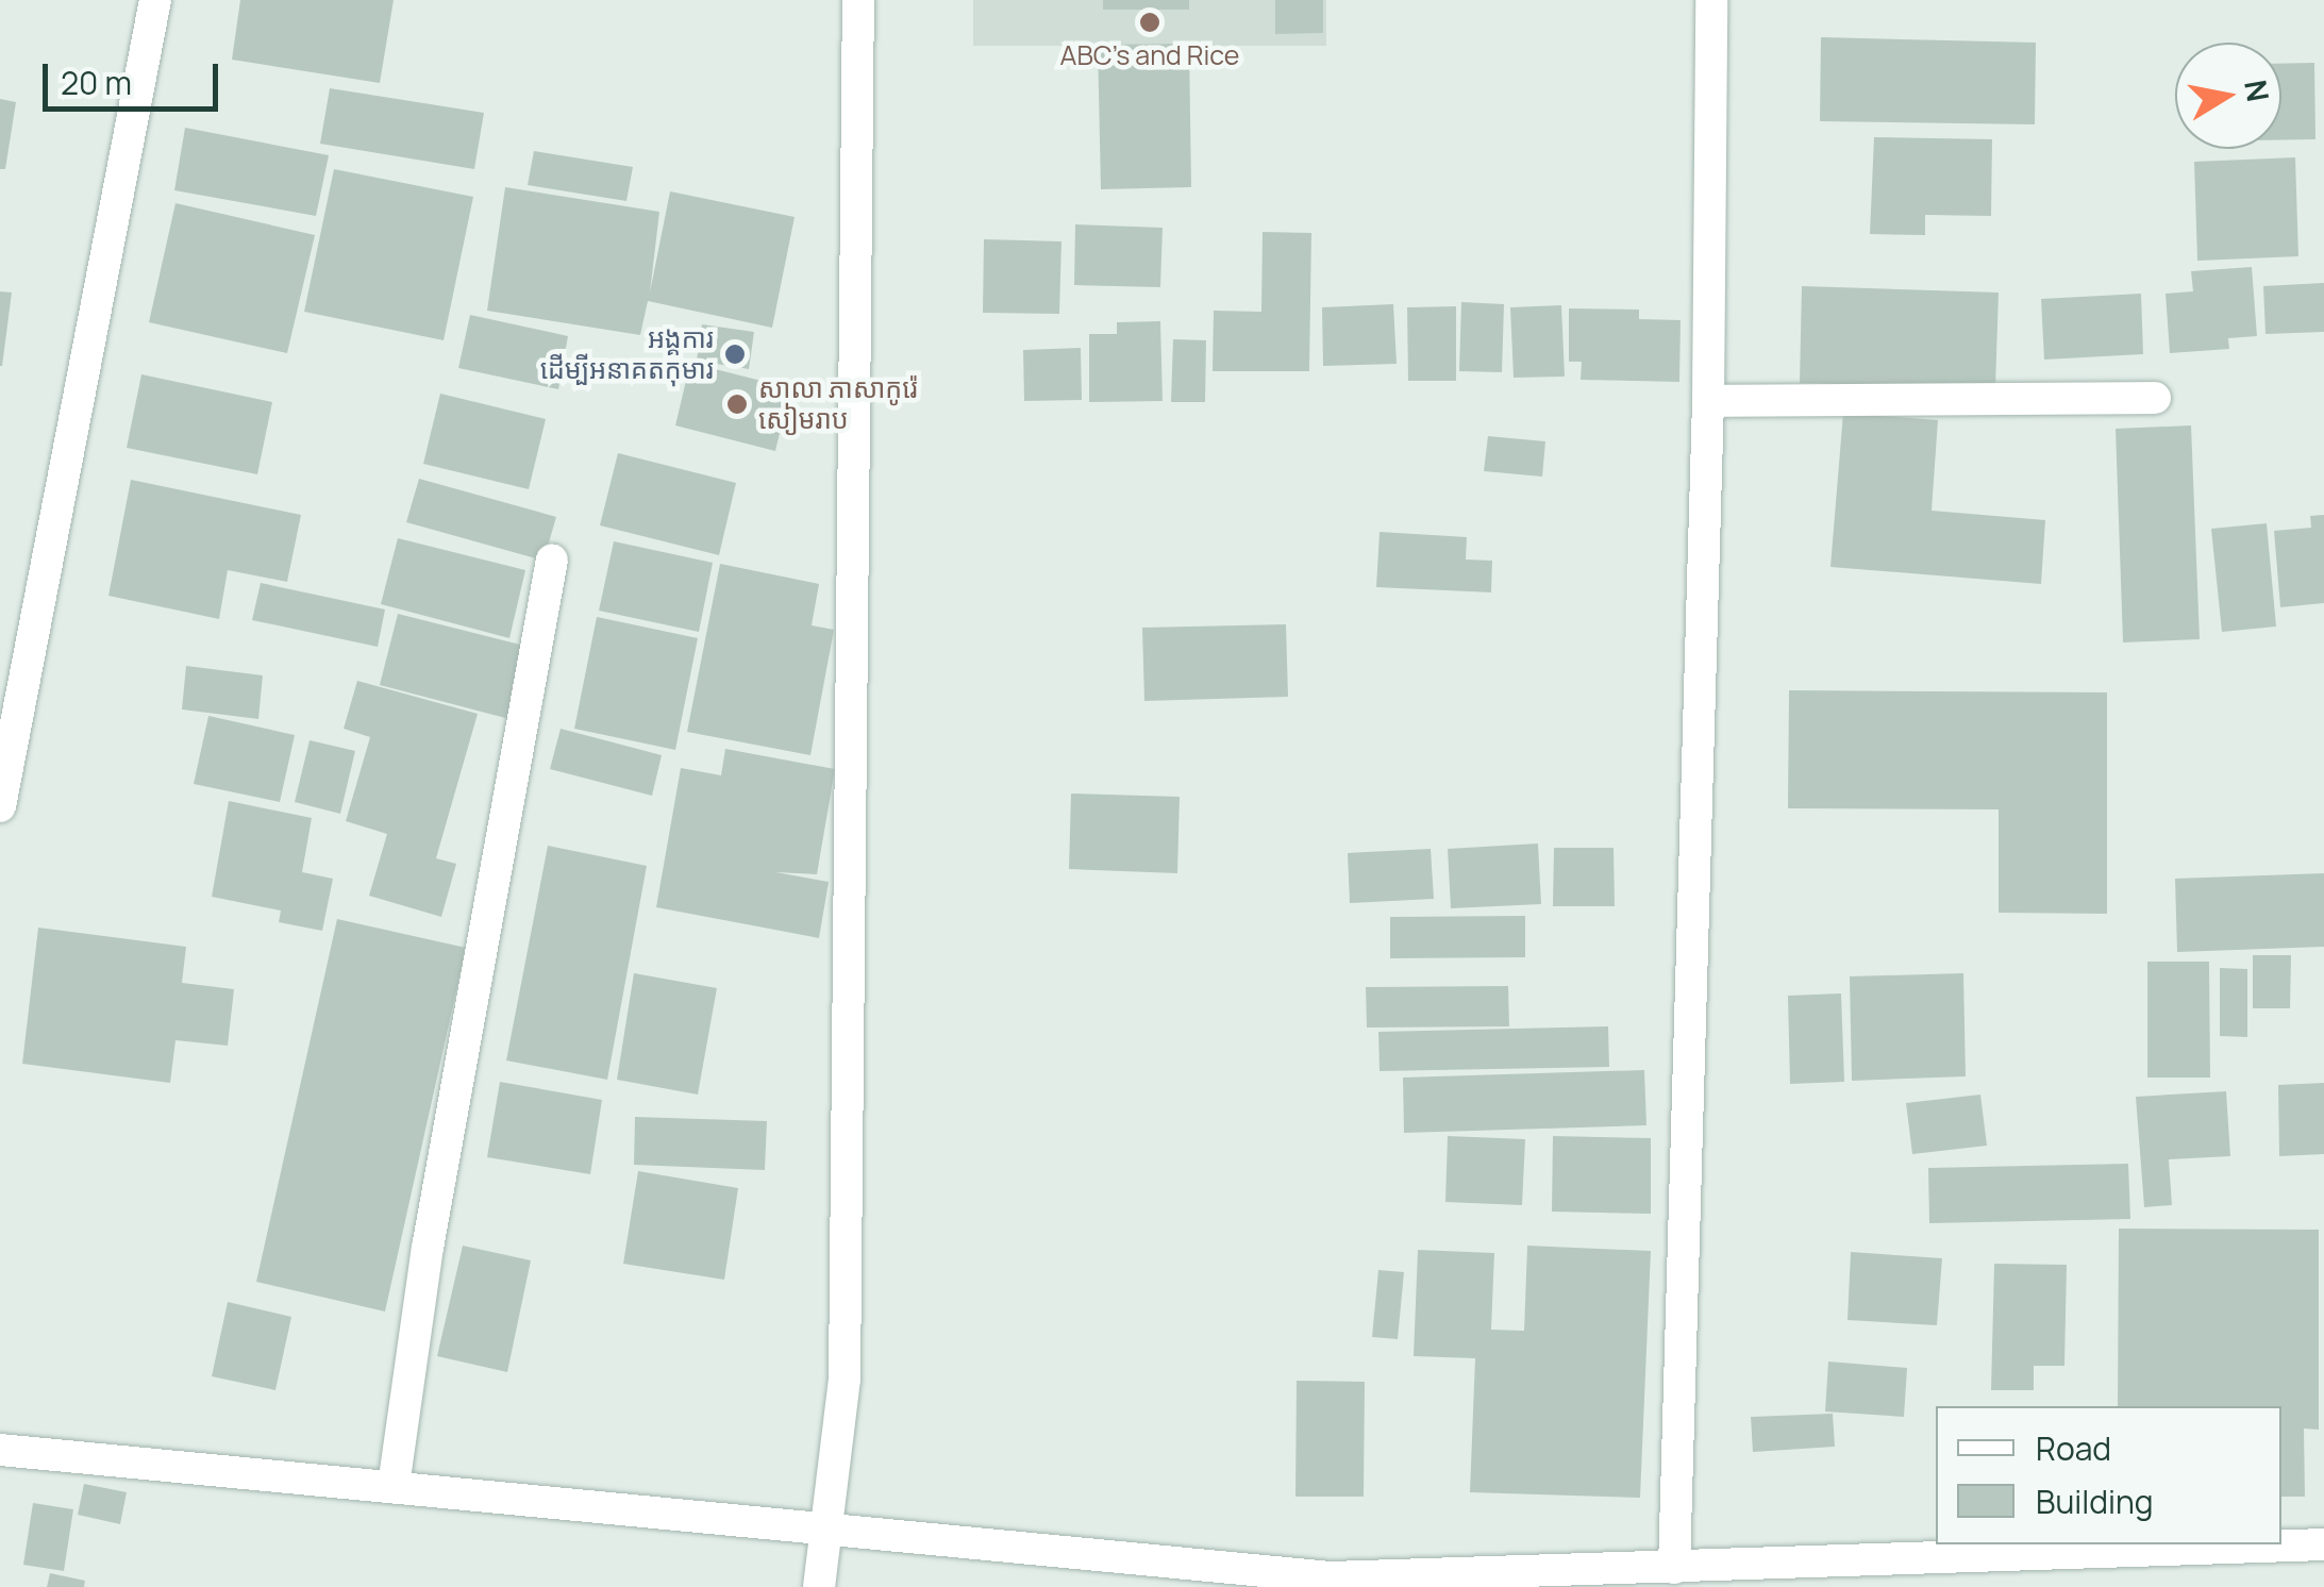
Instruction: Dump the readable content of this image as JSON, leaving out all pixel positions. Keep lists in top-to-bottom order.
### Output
{
  "places": ["ABC's and Rice", "អង្គការ ដើម្បីអនាគតកុមារ", "សាលា ភាសាកូរ៉េ សៀមរាប"],
  "legend": ["Road", "Building"],
  "scale_bar": "20 m",
  "north": "right"
}
